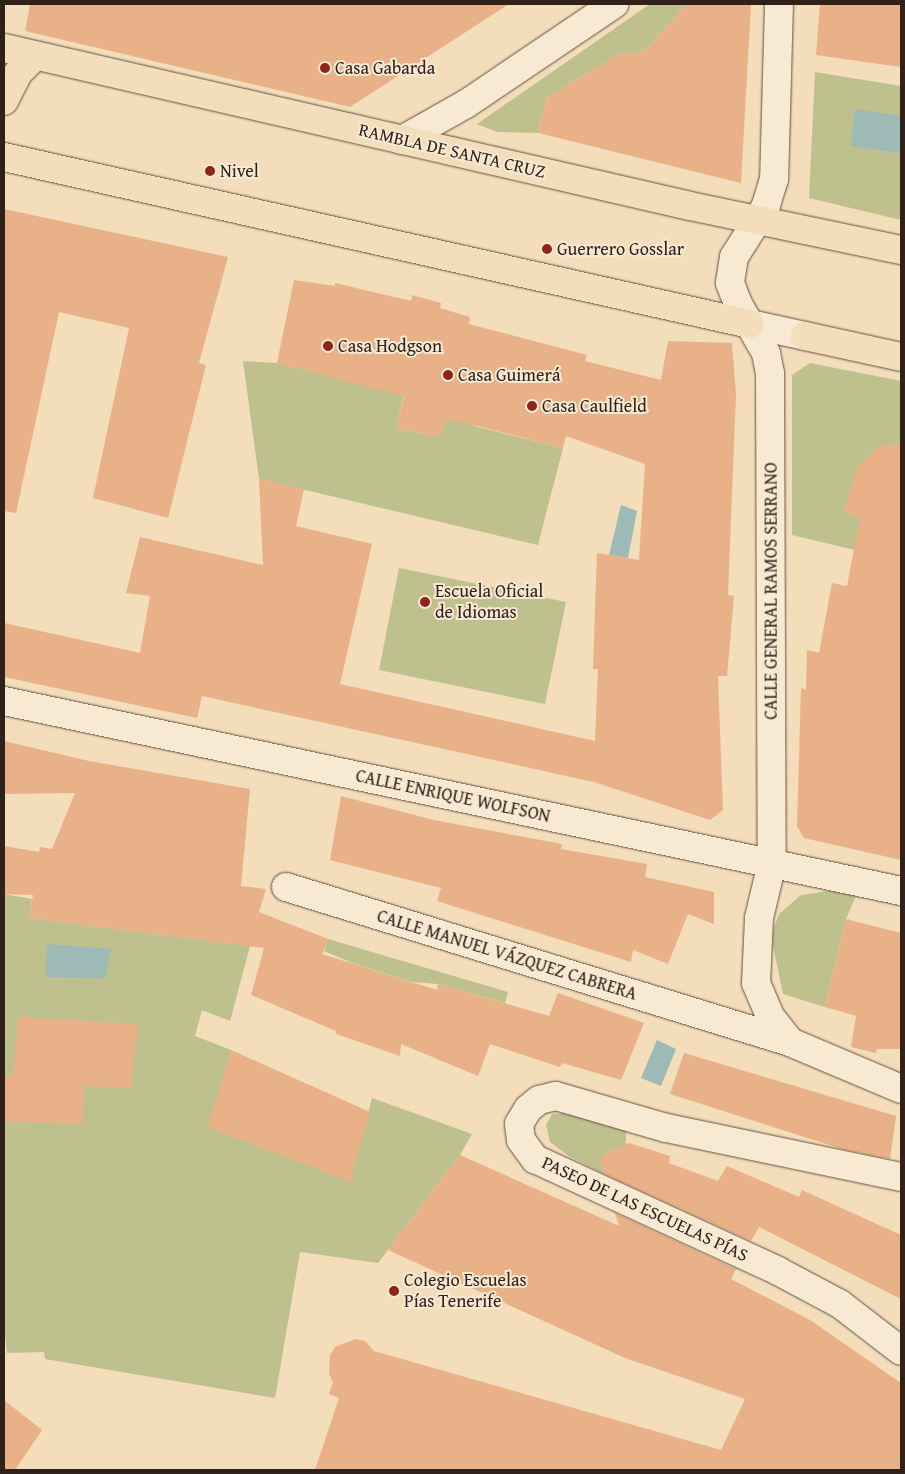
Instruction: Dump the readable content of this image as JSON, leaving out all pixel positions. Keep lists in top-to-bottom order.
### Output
{
  "streets": {
    "main road": ["RAMBLA DE SANTA CRUZ"],
    "street": [
      "CALLE GENERAL RAMOS SERRANO",
      "CALLE ENRIQUE WOLFSON",
      "CALLE MANUEL VÁZQUEZ CABRERA",
      "PASEO DE LAS ESCUELAS PÍAS"
    ]
  },
  "crossings": [
    ["RAMBLA DE SANTA CRUZ", "CALLE GENERAL RAMOS SERRANO"],
    ["CALLE GENERAL RAMOS SERRANO", "CALLE ENRIQUE WOLFSON"]
  ],
  "places": [
    "Casa Gabarda",
    "Nivel",
    "Guerrero Gosslar",
    "Casa Hodgson",
    "Casa Guimerá",
    "Casa Caulfield",
    "Escuela Oficial de Idiomas",
    "Colegio Escuelas Pías Tenerife"
  ]
}
